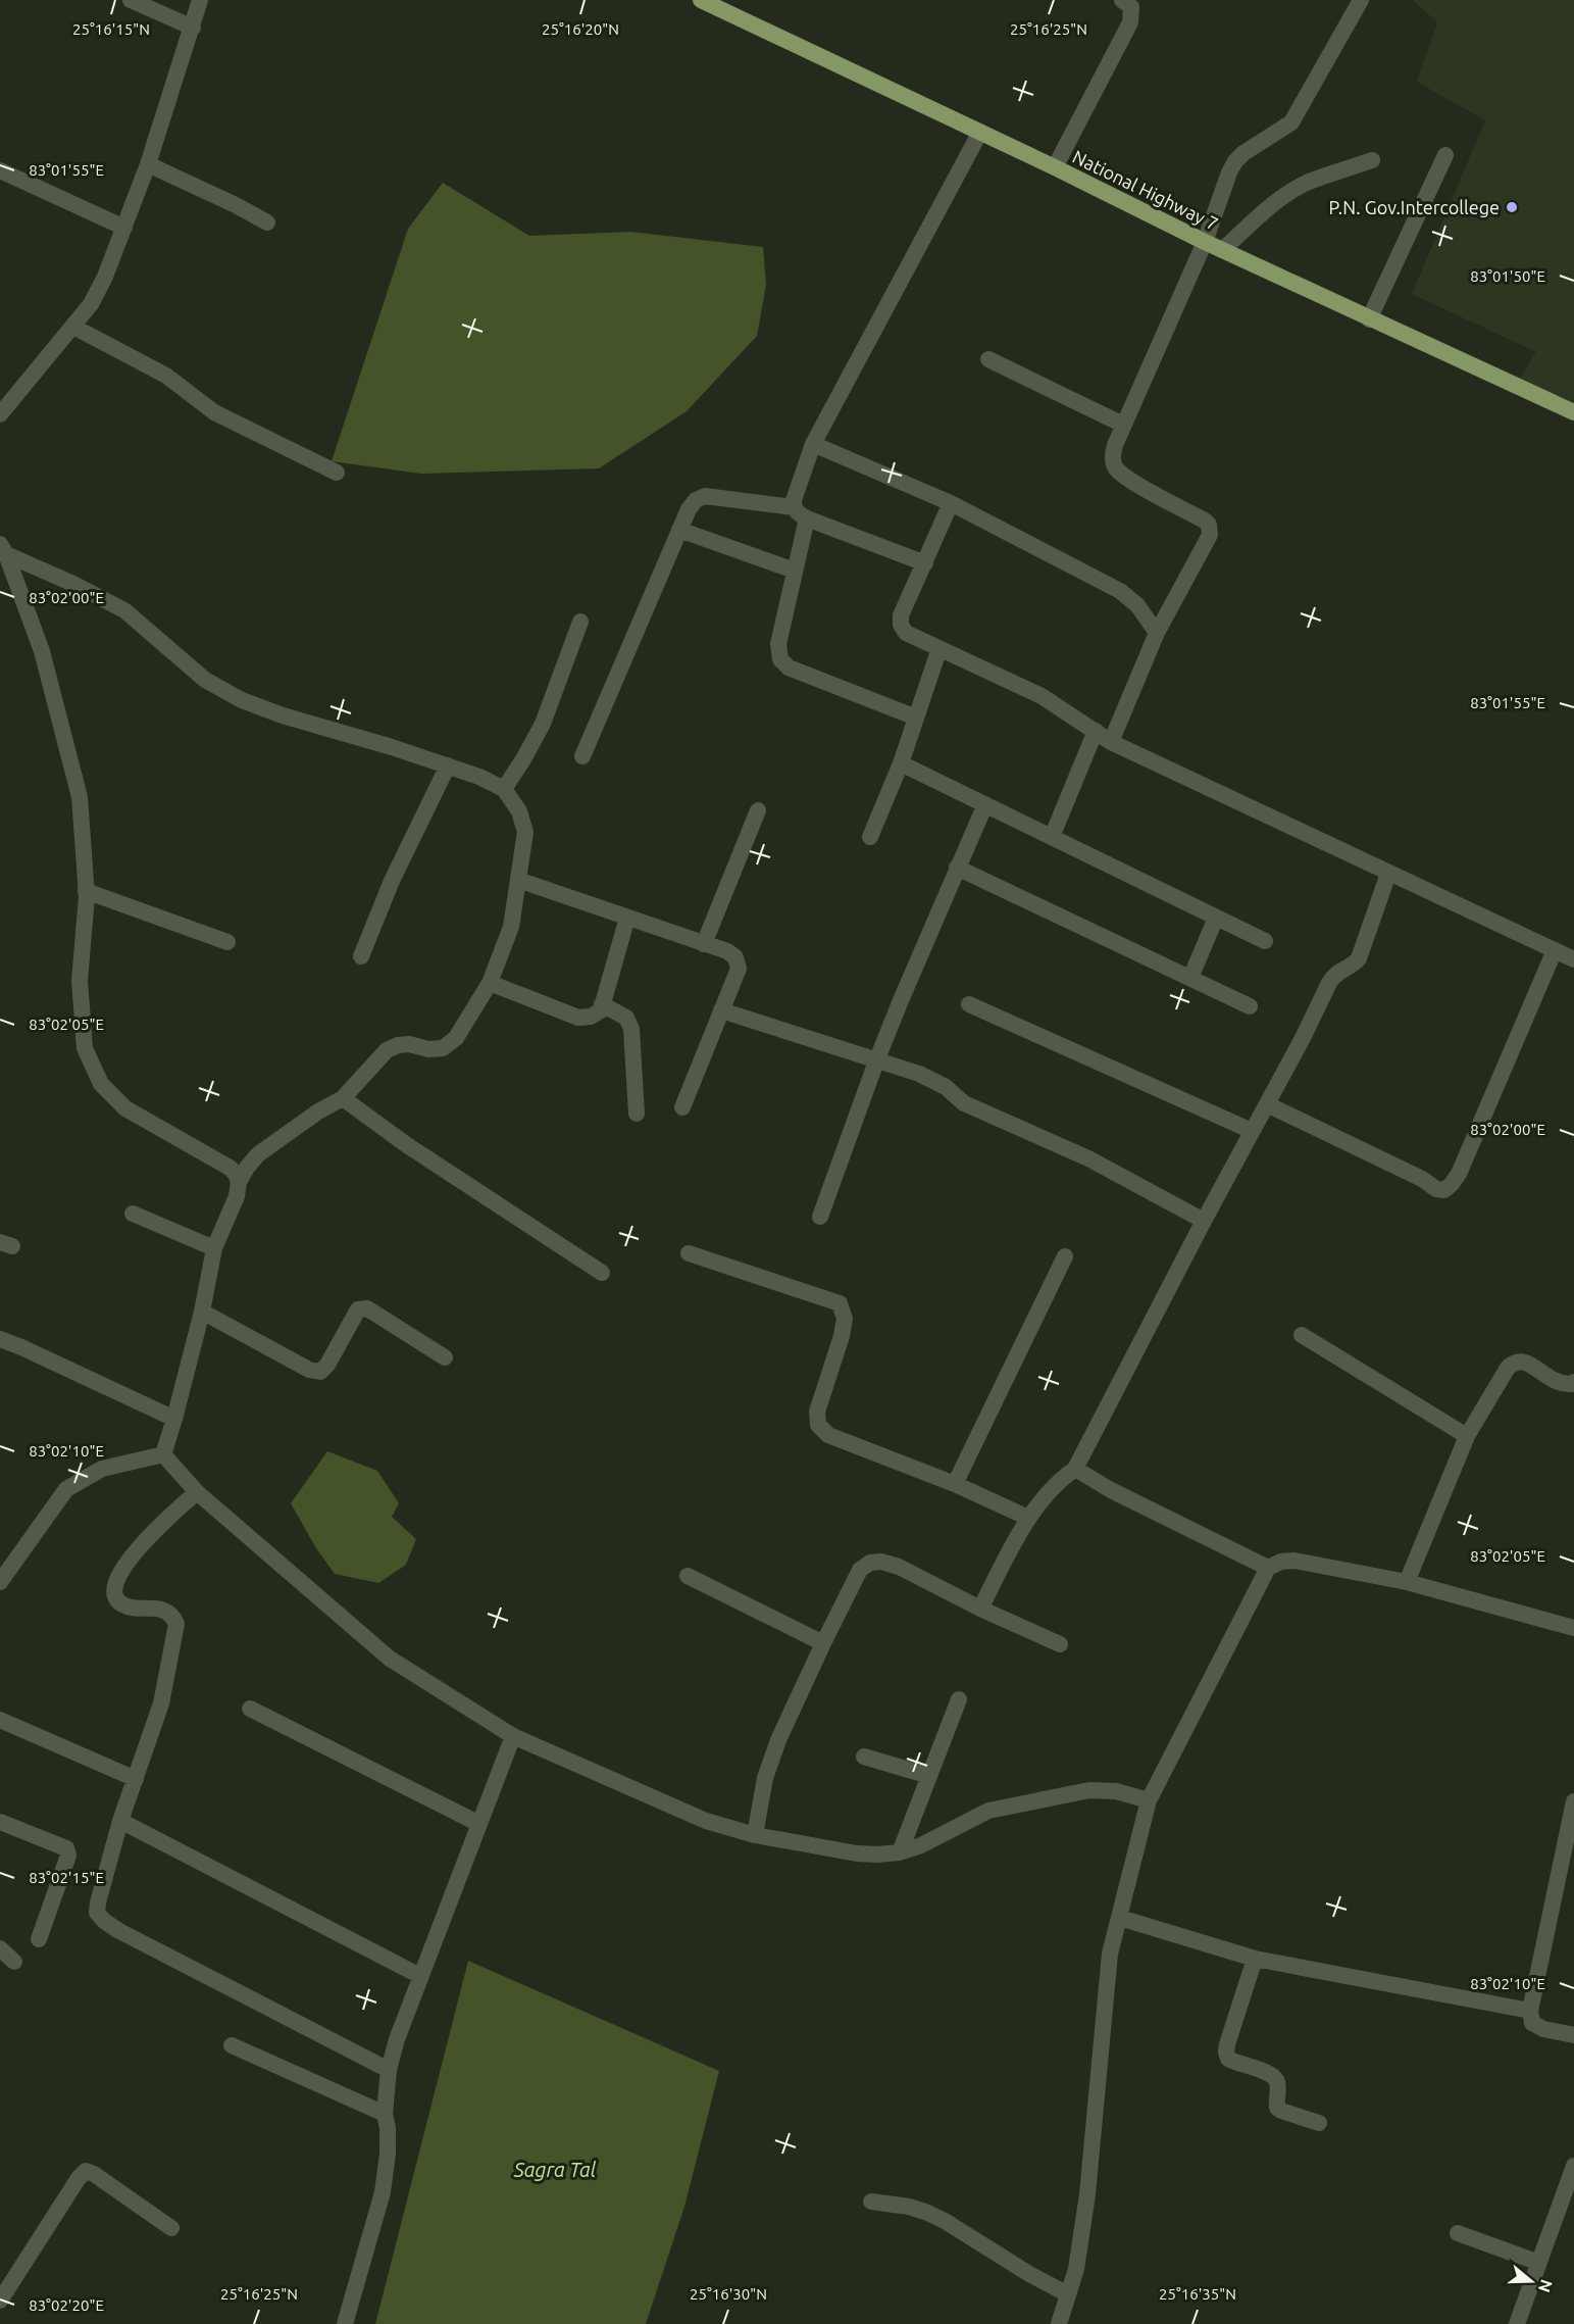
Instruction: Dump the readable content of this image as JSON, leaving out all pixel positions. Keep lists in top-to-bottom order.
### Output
{
  "streets": {
    "main road": ["National Highway 7"]
  },
  "water": ["Sagra Tal"],
  "places": ["P.N. Gov.Intercollege"],
  "north": "right",
  "coordinates": [
    "25°16'20\"N",
    "25°16'25\"N",
    "25°16'15\"N",
    "83°01'55\"E",
    "83°01'50\"E",
    "83°02'00\"E",
    "83°02'05\"E",
    "83°02'10\"E",
    "83°02'15\"E",
    "25°16'30\"N",
    "25°16'35\"N",
    "83°02'20\"E"
  ]
}
